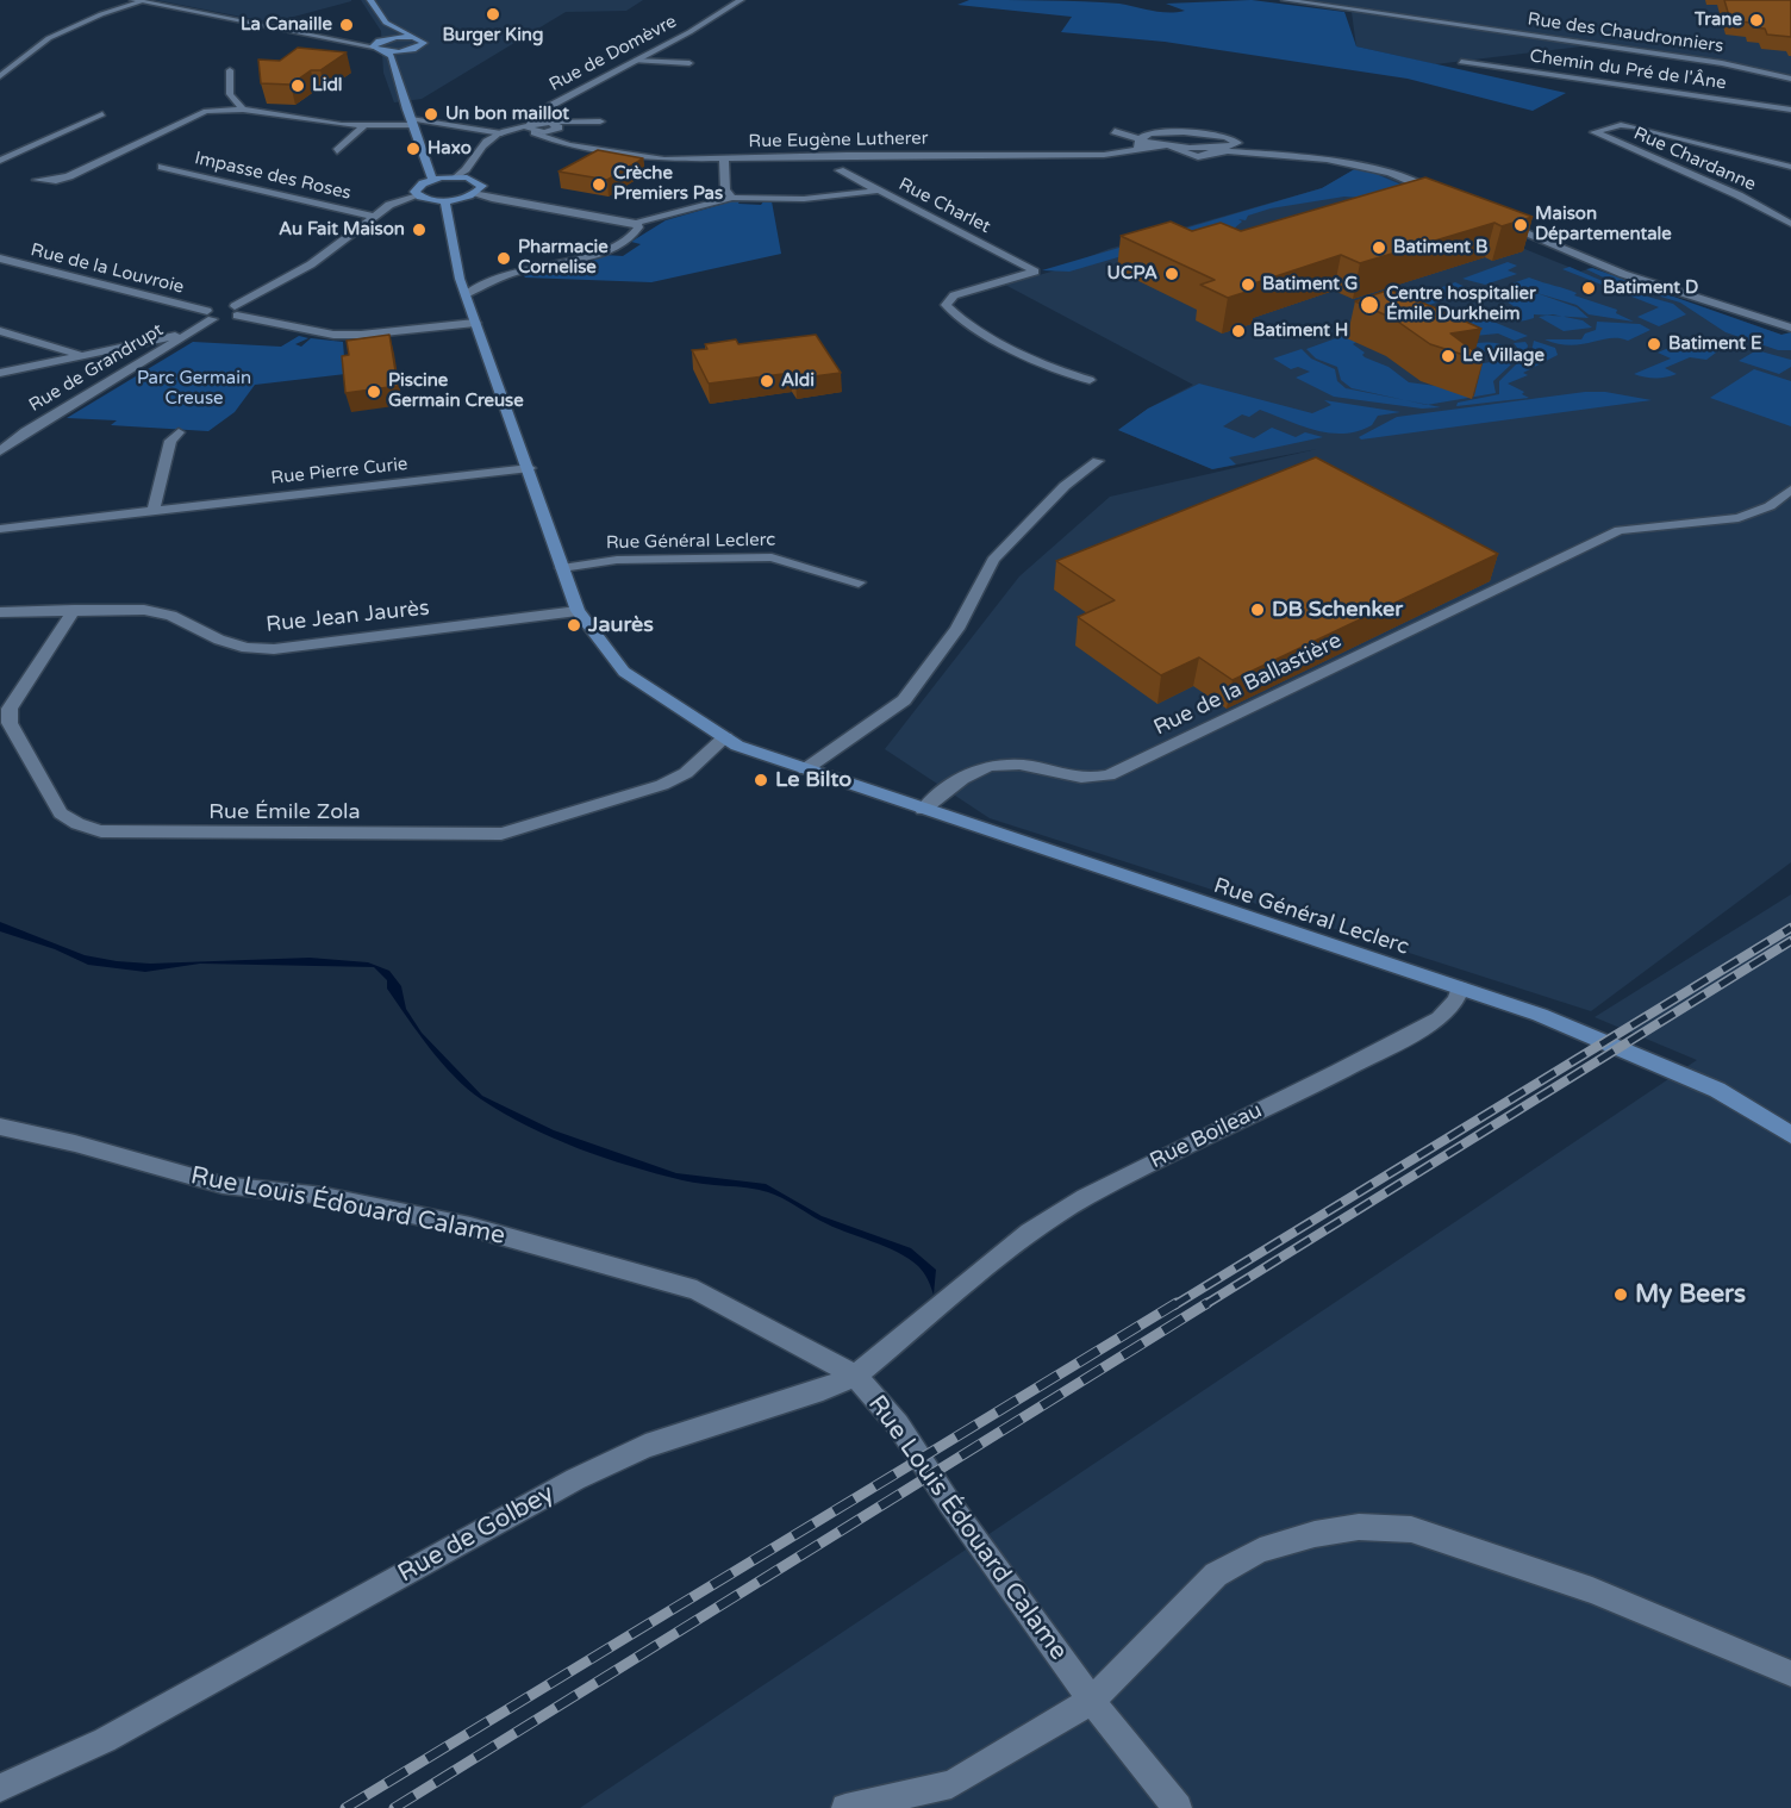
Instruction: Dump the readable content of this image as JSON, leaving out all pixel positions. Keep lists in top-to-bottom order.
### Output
{
  "streets": {
    "main road": ["Rue Général Leclerc"],
    "street": [
      "Rue des Chaudronniers",
      "Rue de Domèvre",
      "Chemin du Pré de l'Âne",
      "Rue Eugène Lutherer",
      "Rue Chardanne",
      "Impasse des Roses",
      "Rue Charlet",
      "Rue de la Louvroie",
      "Rue de Grandrupt",
      "Rue Pierre Curie",
      "Rue Jean Jaurès",
      "Rue de la Ballastière",
      "Rue Émile Zola",
      "Rue Boileau",
      "Rue Louis Édouard Calame",
      "Rue de Golbey"
    ]
  },
  "crossings": [
    ["Rue de Domèvre", "Rue Eugène Lutherer"],
    ["Rue Eugène Lutherer", "Rue Charlet"],
    ["Impasse des Roses", "Rue de Grandrupt"],
    ["Rue de la Louvroie", "Rue de Grandrupt"],
    ["Rue de la Louvroie", "Rue Général Leclerc"],
    ["Rue Pierre Curie", "Rue Général Leclerc"],
    ["Rue Général Leclerc", "Rue Jean Jaurès"],
    ["Rue Général Leclerc", "Rue de la Ballastière"],
    ["Rue Général Leclerc", "Rue Émile Zola"],
    ["Rue Général Leclerc", "Rue Boileau"],
    ["Rue Jean Jaurès", "Rue Émile Zola"],
    ["Rue Boileau", "Rue de Golbey"],
    ["Rue Louis Édouard Calame", "Rue de Golbey"]
  ],
  "parks": ["Parc Germain Creuse"],
  "places": [
    "Burger King",
    "Trane",
    "La Canaille",
    "Lidl",
    "Un bon maillot",
    "Haxo",
    "Crèche Premiers Pas",
    "Maison Départementale",
    "Au Fait Maison",
    "Batiment B",
    "Pharmacie Cornelise",
    "UCPA",
    "Batiment G",
    "Batiment D",
    "Centre hospitalier Émile Durkheim",
    "Batiment H",
    "Batiment E",
    "Le Village",
    "Aldi",
    "Piscine Germain Creuse",
    "DB Schenker",
    "Jaurès",
    "Le Bilto",
    "My Beers"
  ]
}
